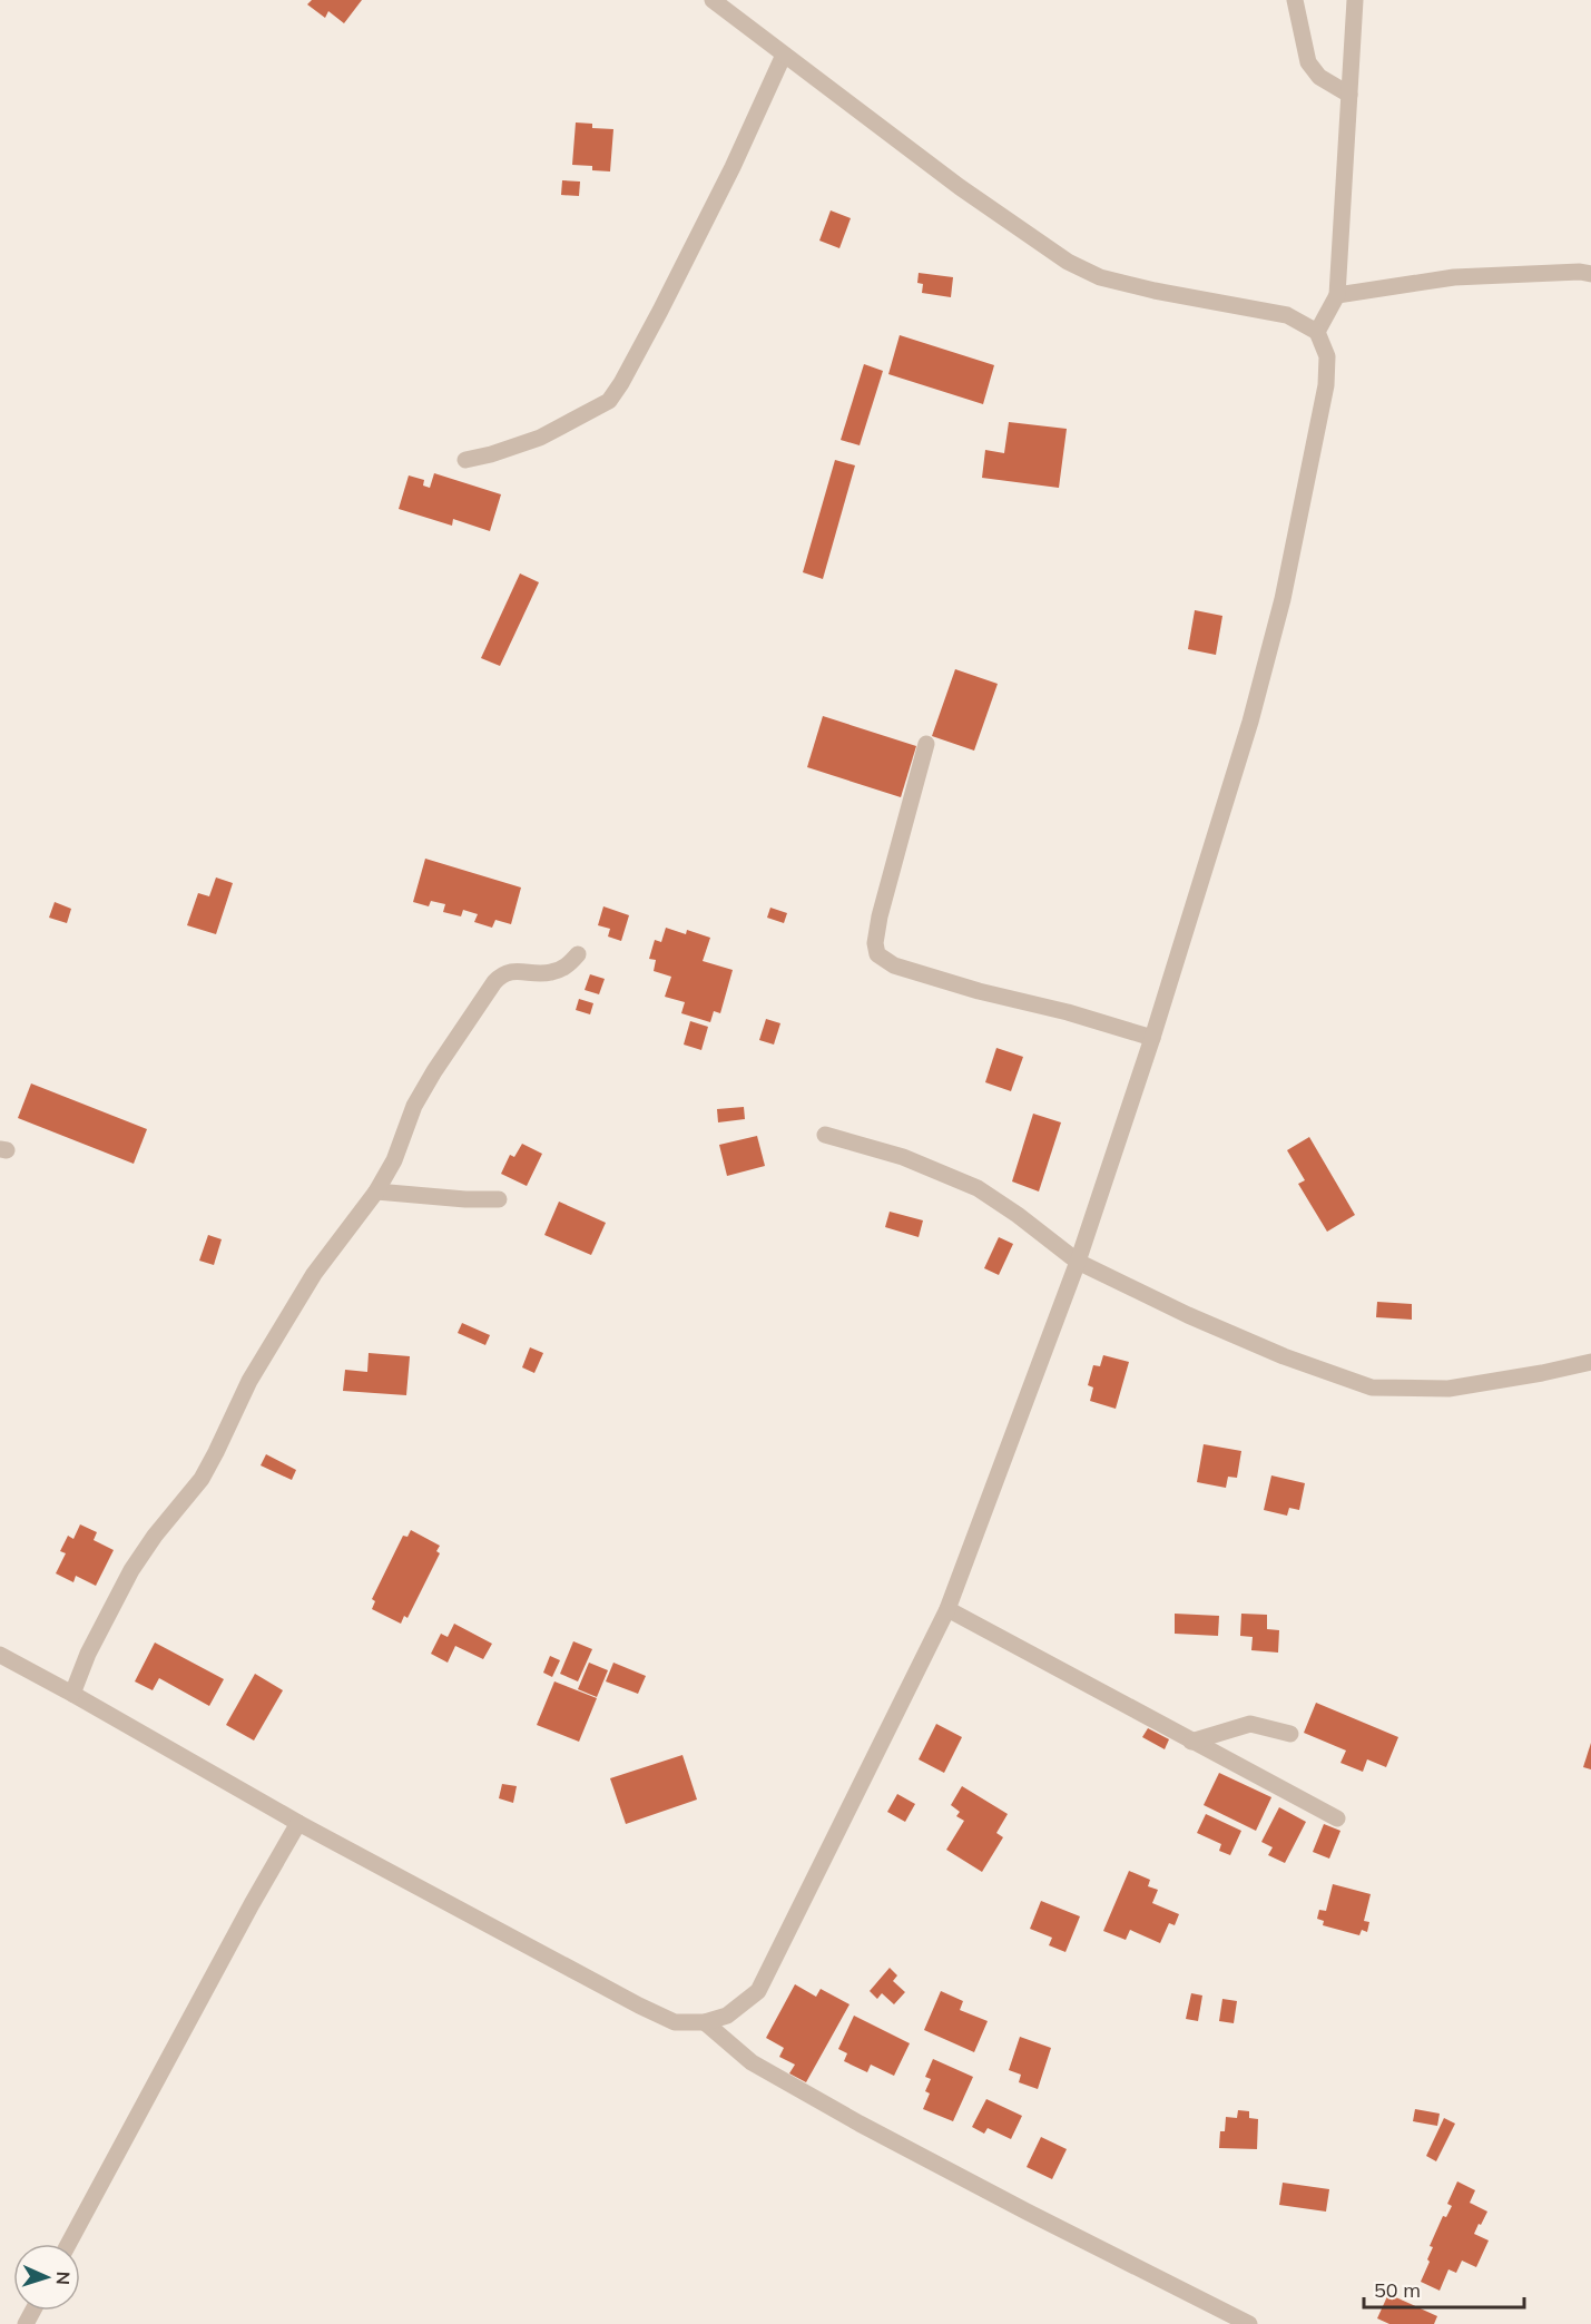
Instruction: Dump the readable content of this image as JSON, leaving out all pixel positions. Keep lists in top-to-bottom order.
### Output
{
  "scale_bar": "50 m",
  "north": "right"
}
